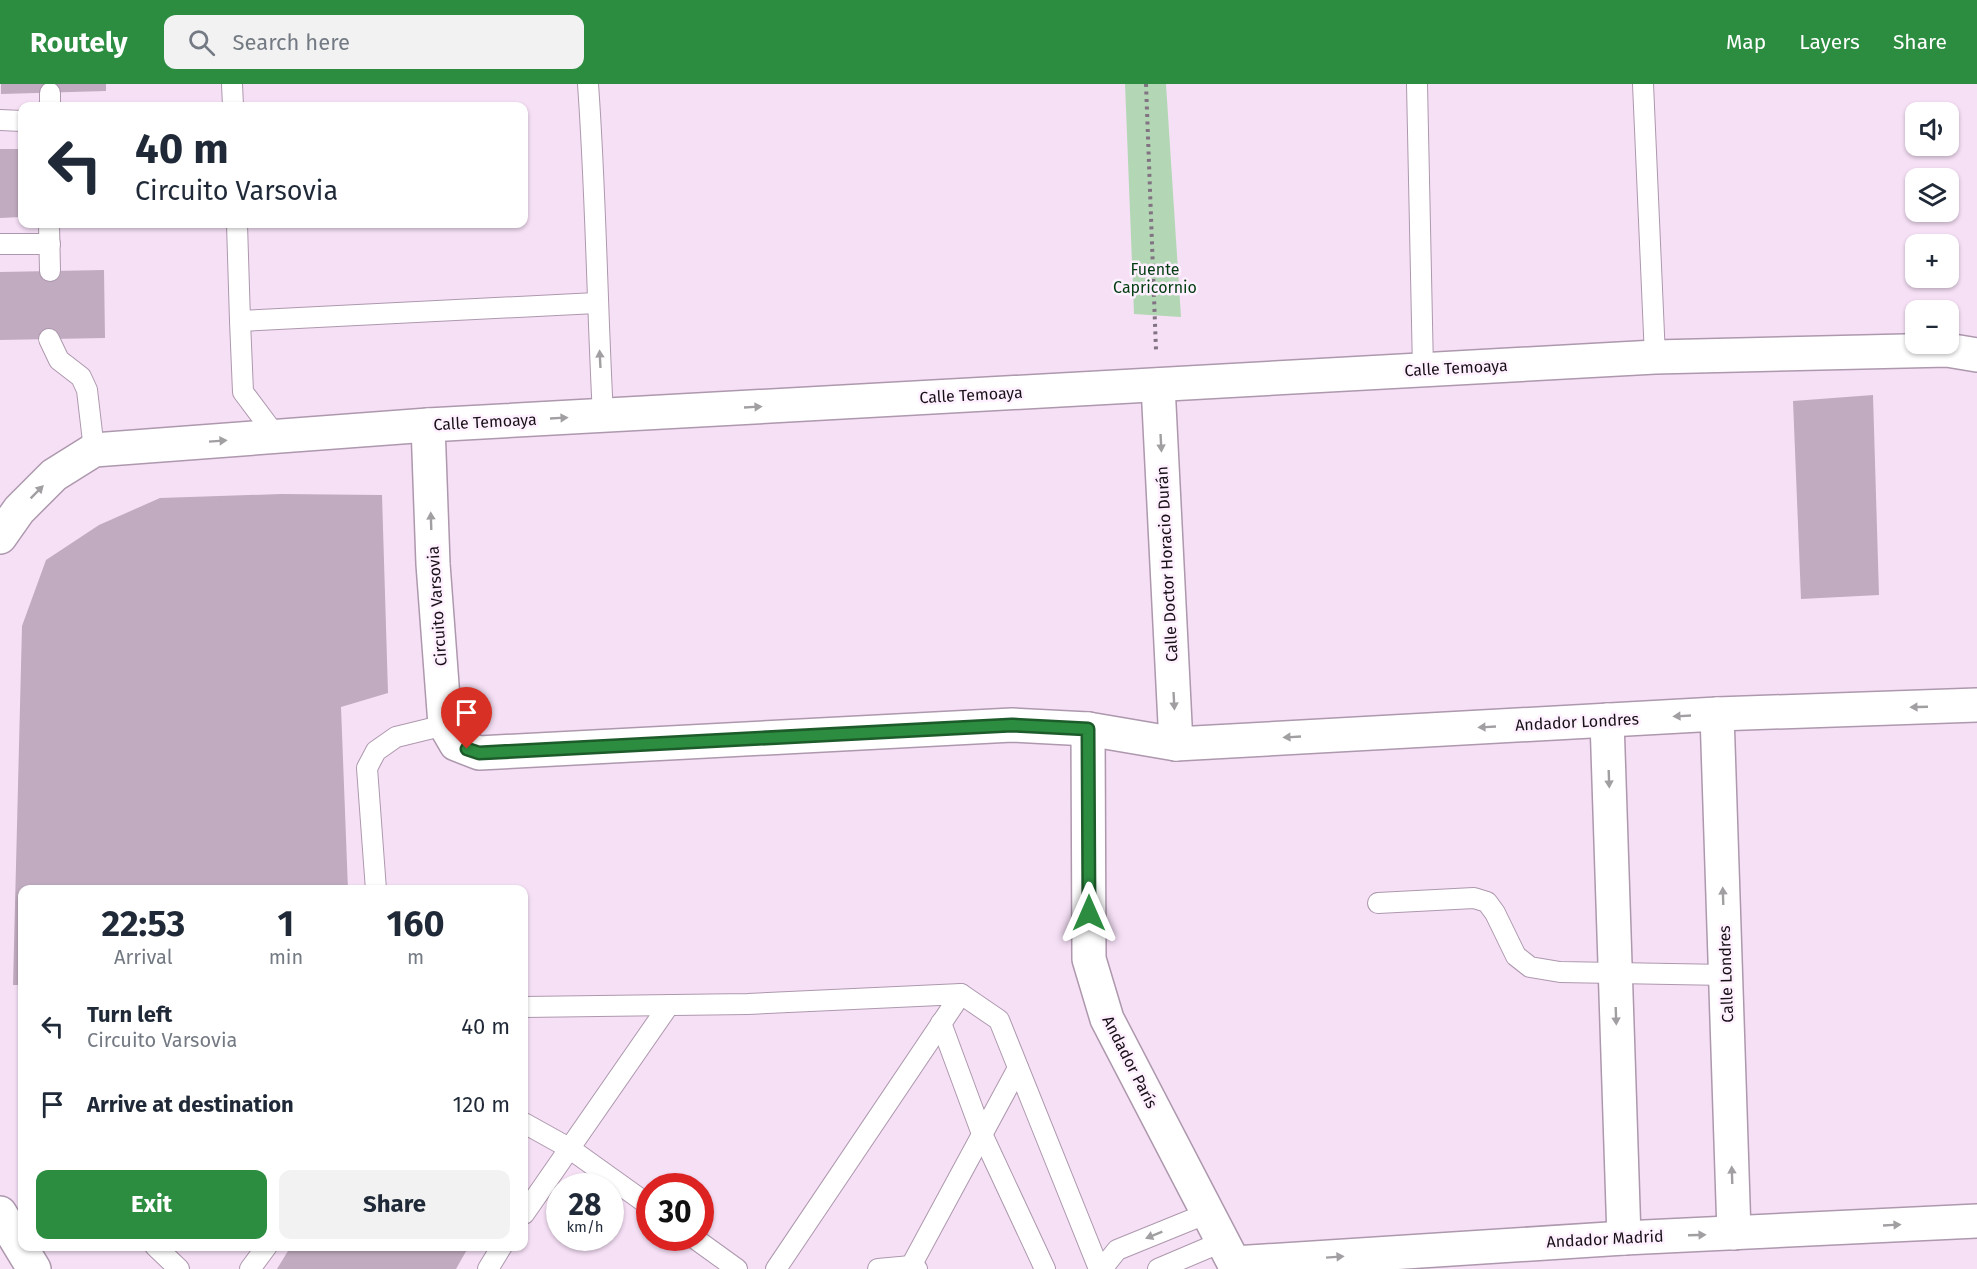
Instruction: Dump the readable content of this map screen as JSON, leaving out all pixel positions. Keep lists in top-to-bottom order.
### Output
{
  "streets": {
    "street": [
      "Calle Temoaya",
      "Calle Doctor Horacio Durán",
      "Circuito Varsovia",
      "Andador Londres",
      "Calle Londres",
      "Andador París",
      "Andador Madrid"
    ]
  },
  "crossings": [
    ["Calle Temoaya", "Calle Doctor Horacio Durán"],
    ["Calle Temoaya", "Circuito Varsovia"],
    ["Calle Doctor Horacio Durán", "Andador Londres"],
    ["Andador Londres", "Calle Londres"],
    ["Calle Londres", "Andador Madrid"],
    ["Andador París", "Andador Madrid"]
  ],
  "one_way": [
    "Calle Temoaya",
    "Calle Doctor Horacio Durán",
    "Circuito Varsovia",
    "Andador Londres",
    "Andador Madrid"
  ],
  "parks": ["Fuente Capricornio"],
  "page": {
    "header": "Routely",
    "search": "Search here",
    "nav": ["Map", "Layers", "Share"],
    "map_buttons": ["+", "−"],
    "turn": ["40 m", "Circuito Varsovia"],
    "eta": [
      "22:53",
      "Arrival",
      "1",
      "min",
      "160",
      "m"
    ],
    "list": [
      {
        "name": "Turn left",
        "note": "Circuito Varsovia",
        "value": "40 m"
      },
      {
        "name": "Arrive at destination",
        "value": "120 m"
      }
    ],
    "buttons": ["Exit", "Share"],
    "speed": "28 km/h",
    "limit": "30"
  }
}
